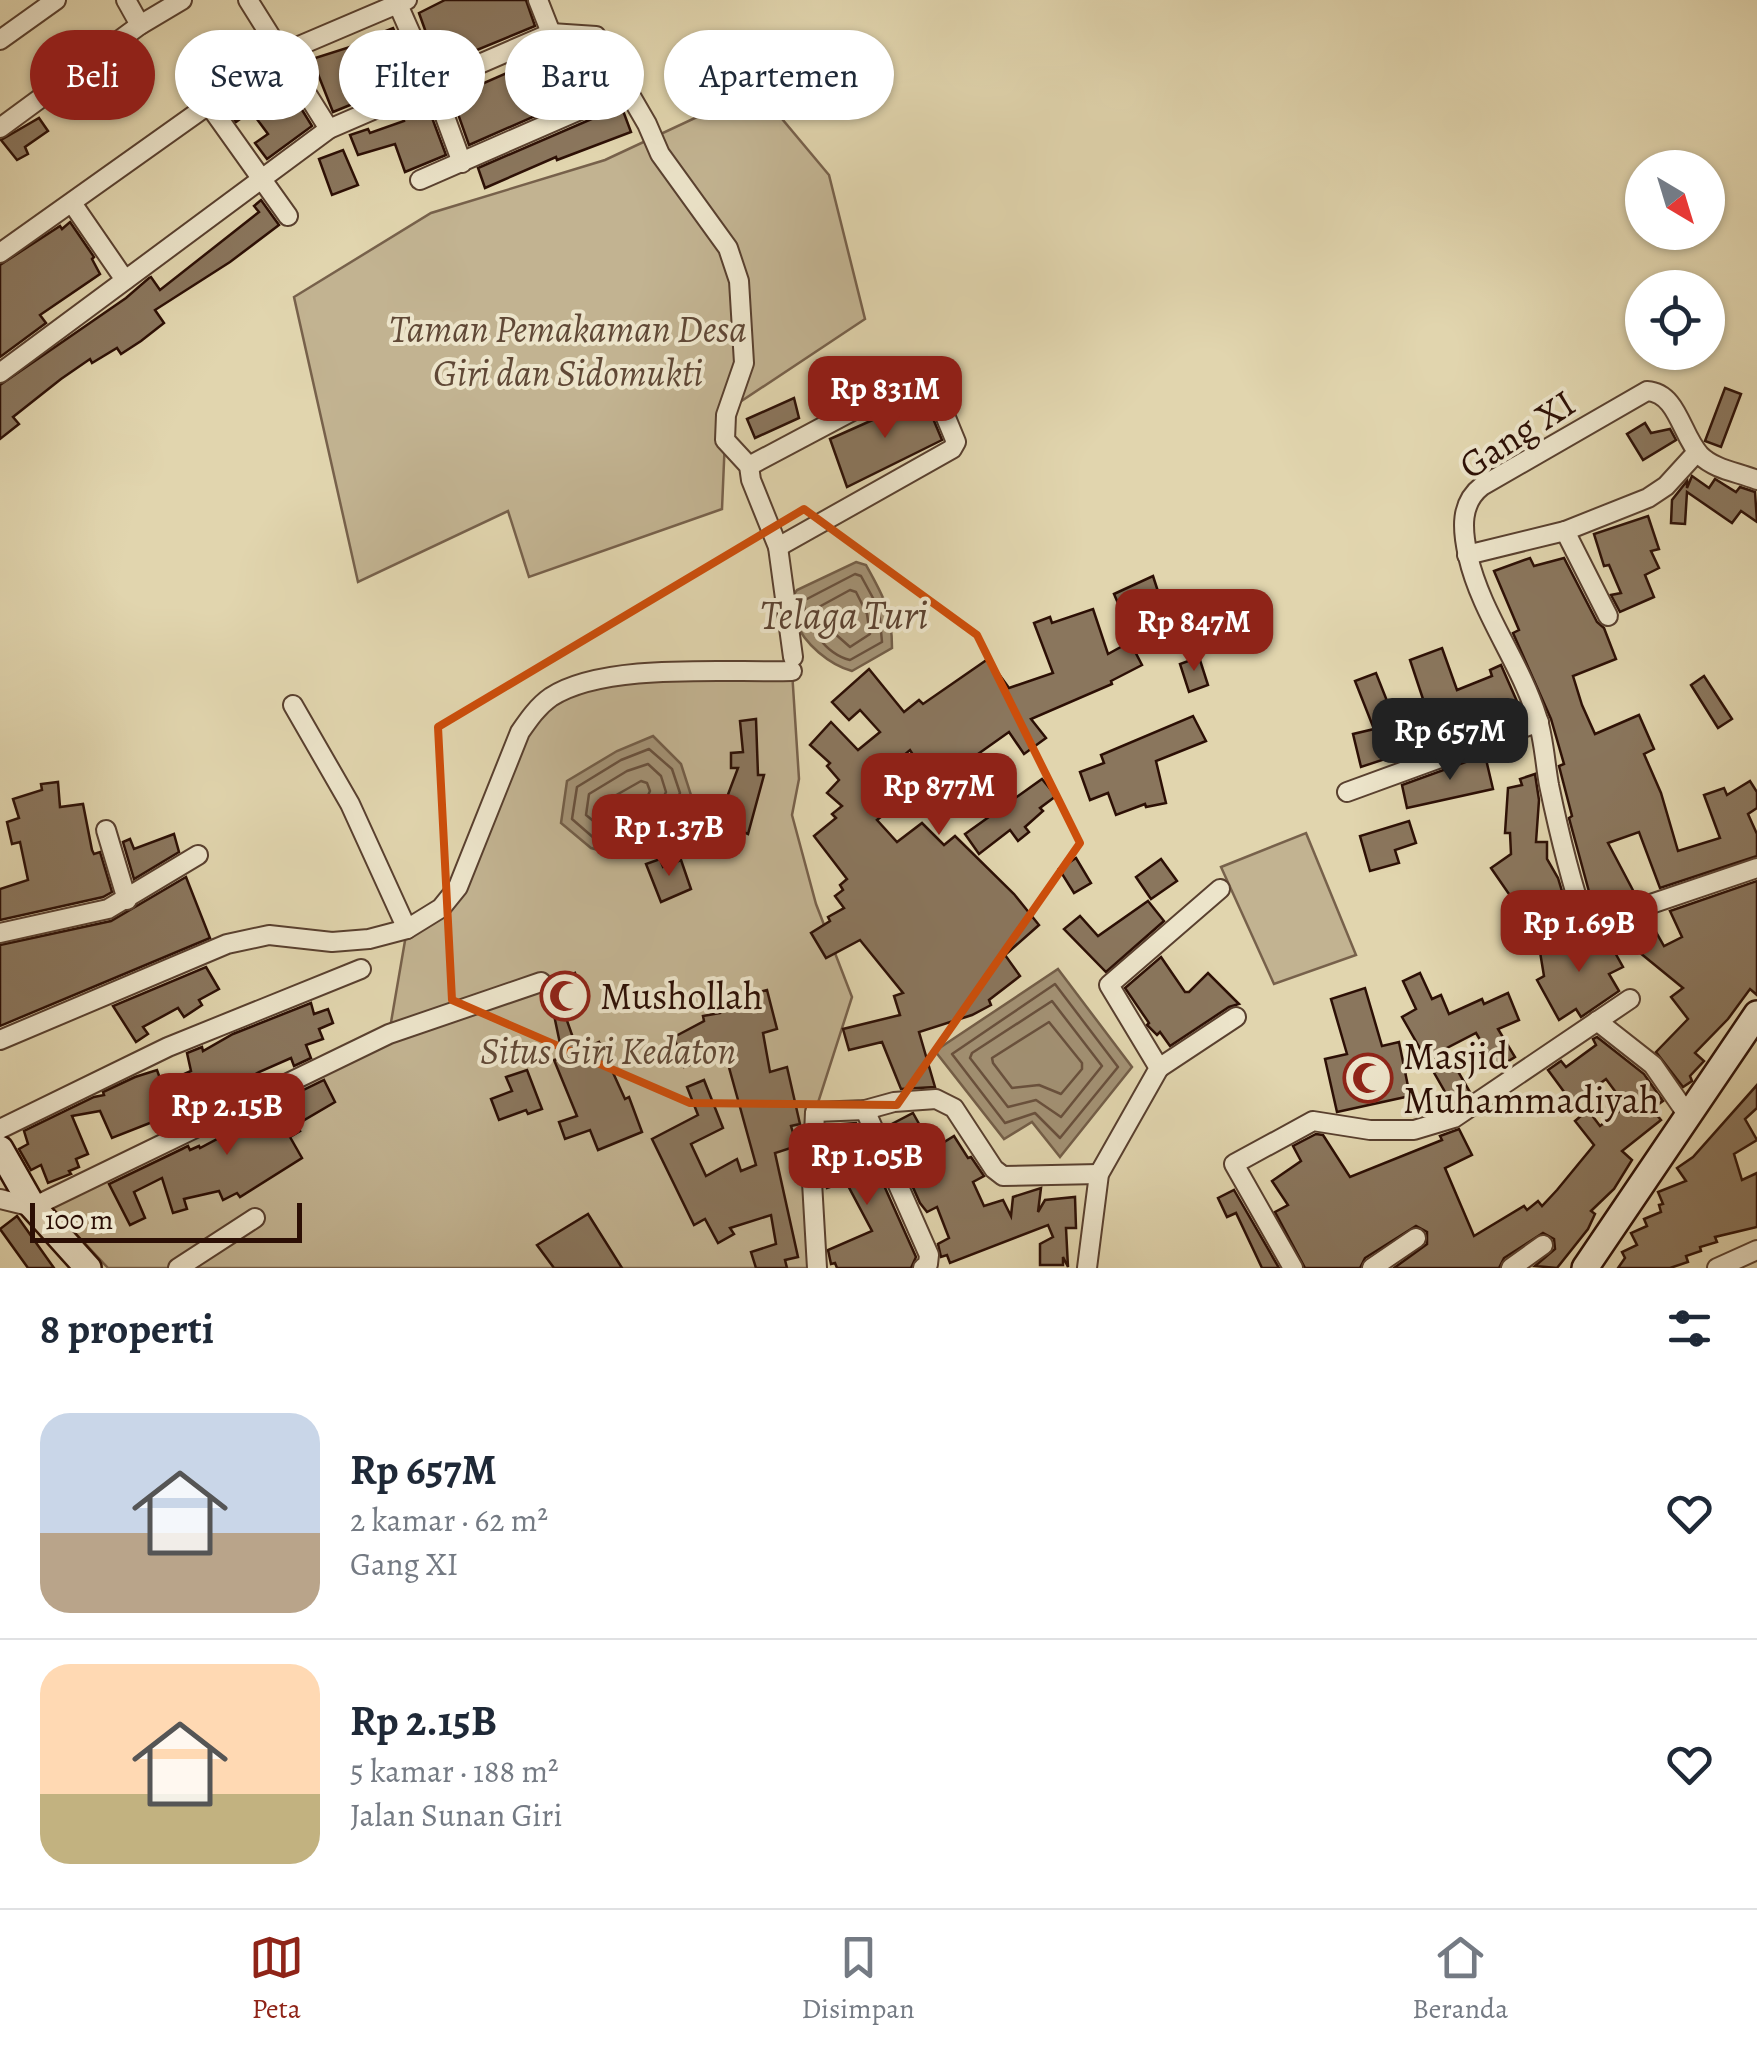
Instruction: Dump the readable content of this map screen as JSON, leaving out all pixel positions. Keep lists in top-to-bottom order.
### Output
{
  "streets": {
    "street": ["Gang XI"]
  },
  "water": ["Telaga Turi"],
  "parks": ["Taman Pemakaman Desa Giri dan Sidomukti", "Situs Giri Kedaton"],
  "places": {
    "mosque": ["Mushollah", "Masjid Muhammadiyah"]
  },
  "scale_bar": "100 m",
  "north": "bottom right",
  "page": {
    "chip": [
      "Beli",
      "Sewa",
      "Filter",
      "Baru",
      "Apartemen"
    ],
    "price": [
      "Rp 831M",
      "Rp 847M",
      "Rp 657M",
      "Rp 877M",
      "Rp 1.37B",
      "Rp 1.69B",
      "Rp 2.15B",
      "Rp 1.05B"
    ],
    "scale": "100 m",
    "heading": "8 properti",
    "list": [
      {
        "name": "Rp 657M",
        "note": "2 kamar · 62 m² · Gang XI"
      },
      {
        "name": "Rp 2.15B",
        "note": "5 kamar · 188 m² · Jalan Sunan Giri"
      }
    ],
    "tabs": ["Peta", "Disimpan", "Beranda"]
  }
}
